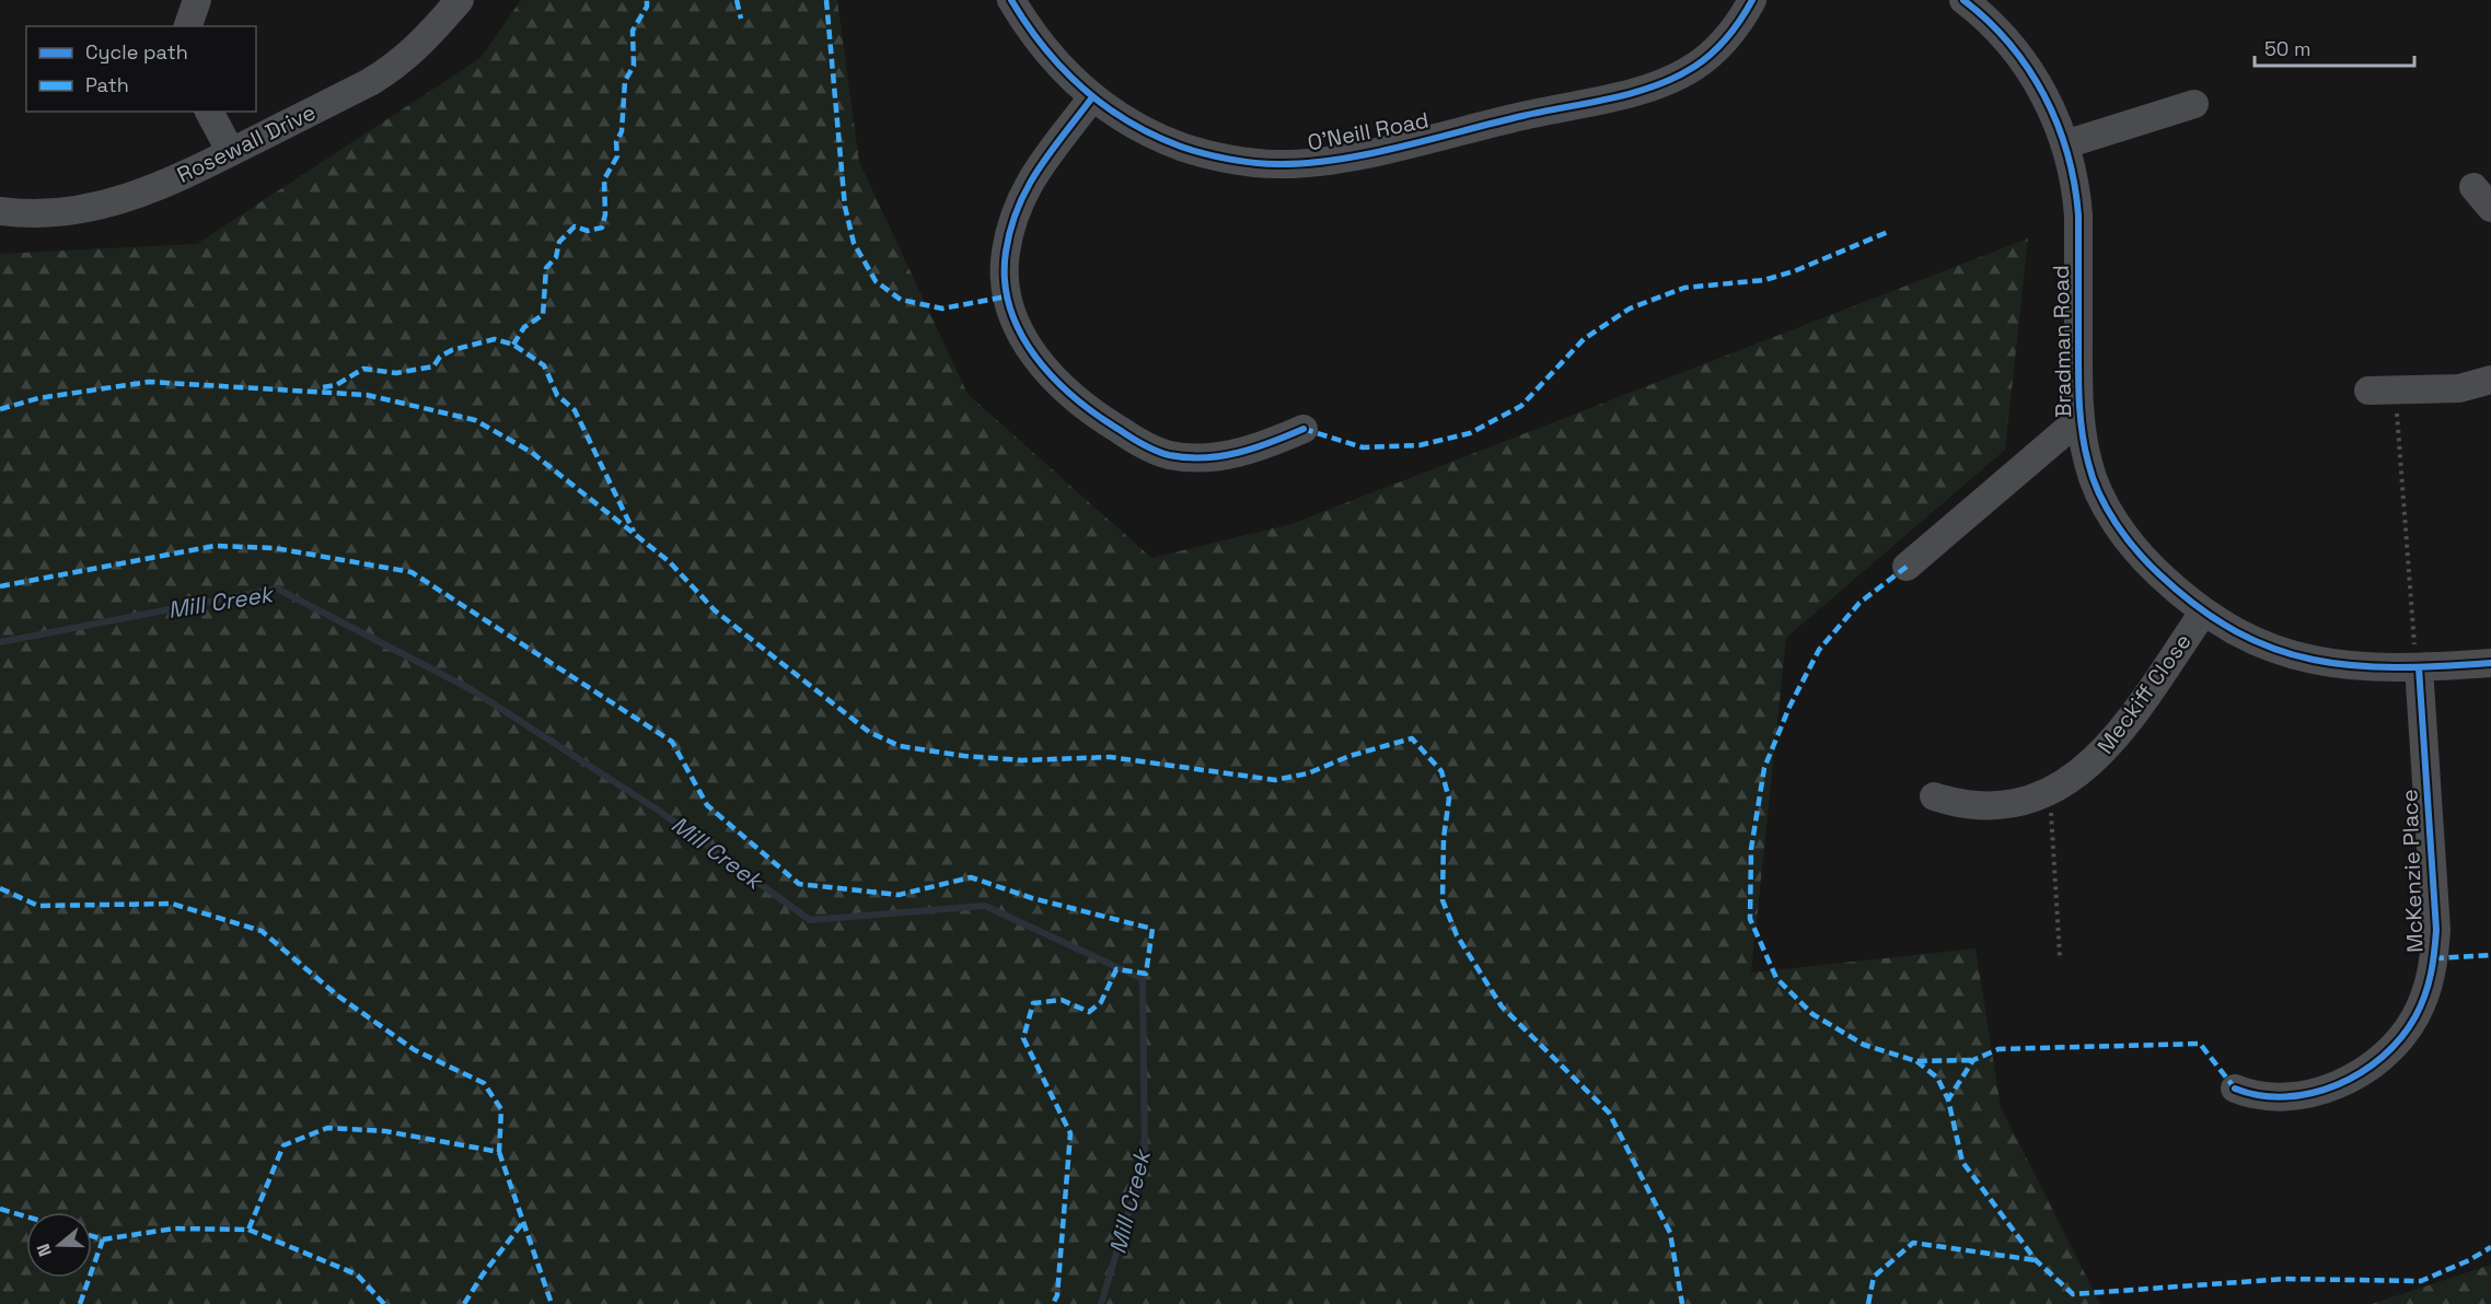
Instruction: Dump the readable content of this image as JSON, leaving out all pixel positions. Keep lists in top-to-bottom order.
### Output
{
  "streets": {
    "street": [
      "O'Neill Road",
      "Rosewall Drive",
      "Bradman Road",
      "Meckiff Close",
      "McKenzie Place"
    ]
  },
  "crossings": [
    ["Bradman Road", "Meckiff Close"],
    ["Bradman Road", "McKenzie Place"]
  ],
  "water": ["Mill Creek"],
  "legend": ["Cycle path", "Path"],
  "scale_bar": "50 m",
  "north": "left"
}
